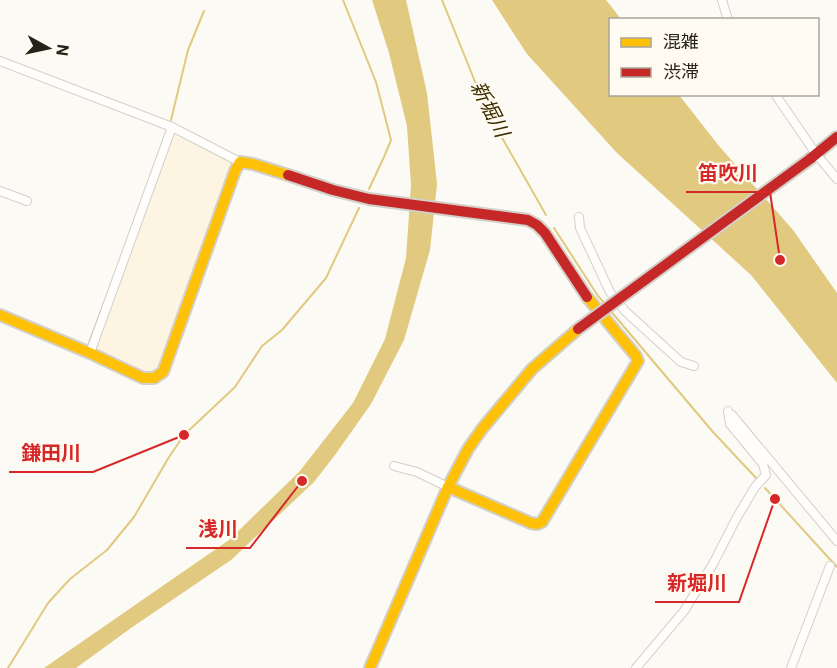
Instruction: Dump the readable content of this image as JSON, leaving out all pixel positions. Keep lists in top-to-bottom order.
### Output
{
  "water": ["新堀川"],
  "places": [
    "笛吹川",
    "鎌田川",
    "浅川",
    "新堀川"
  ],
  "legend": ["混雑", "渋滞"],
  "north": "right"
}
